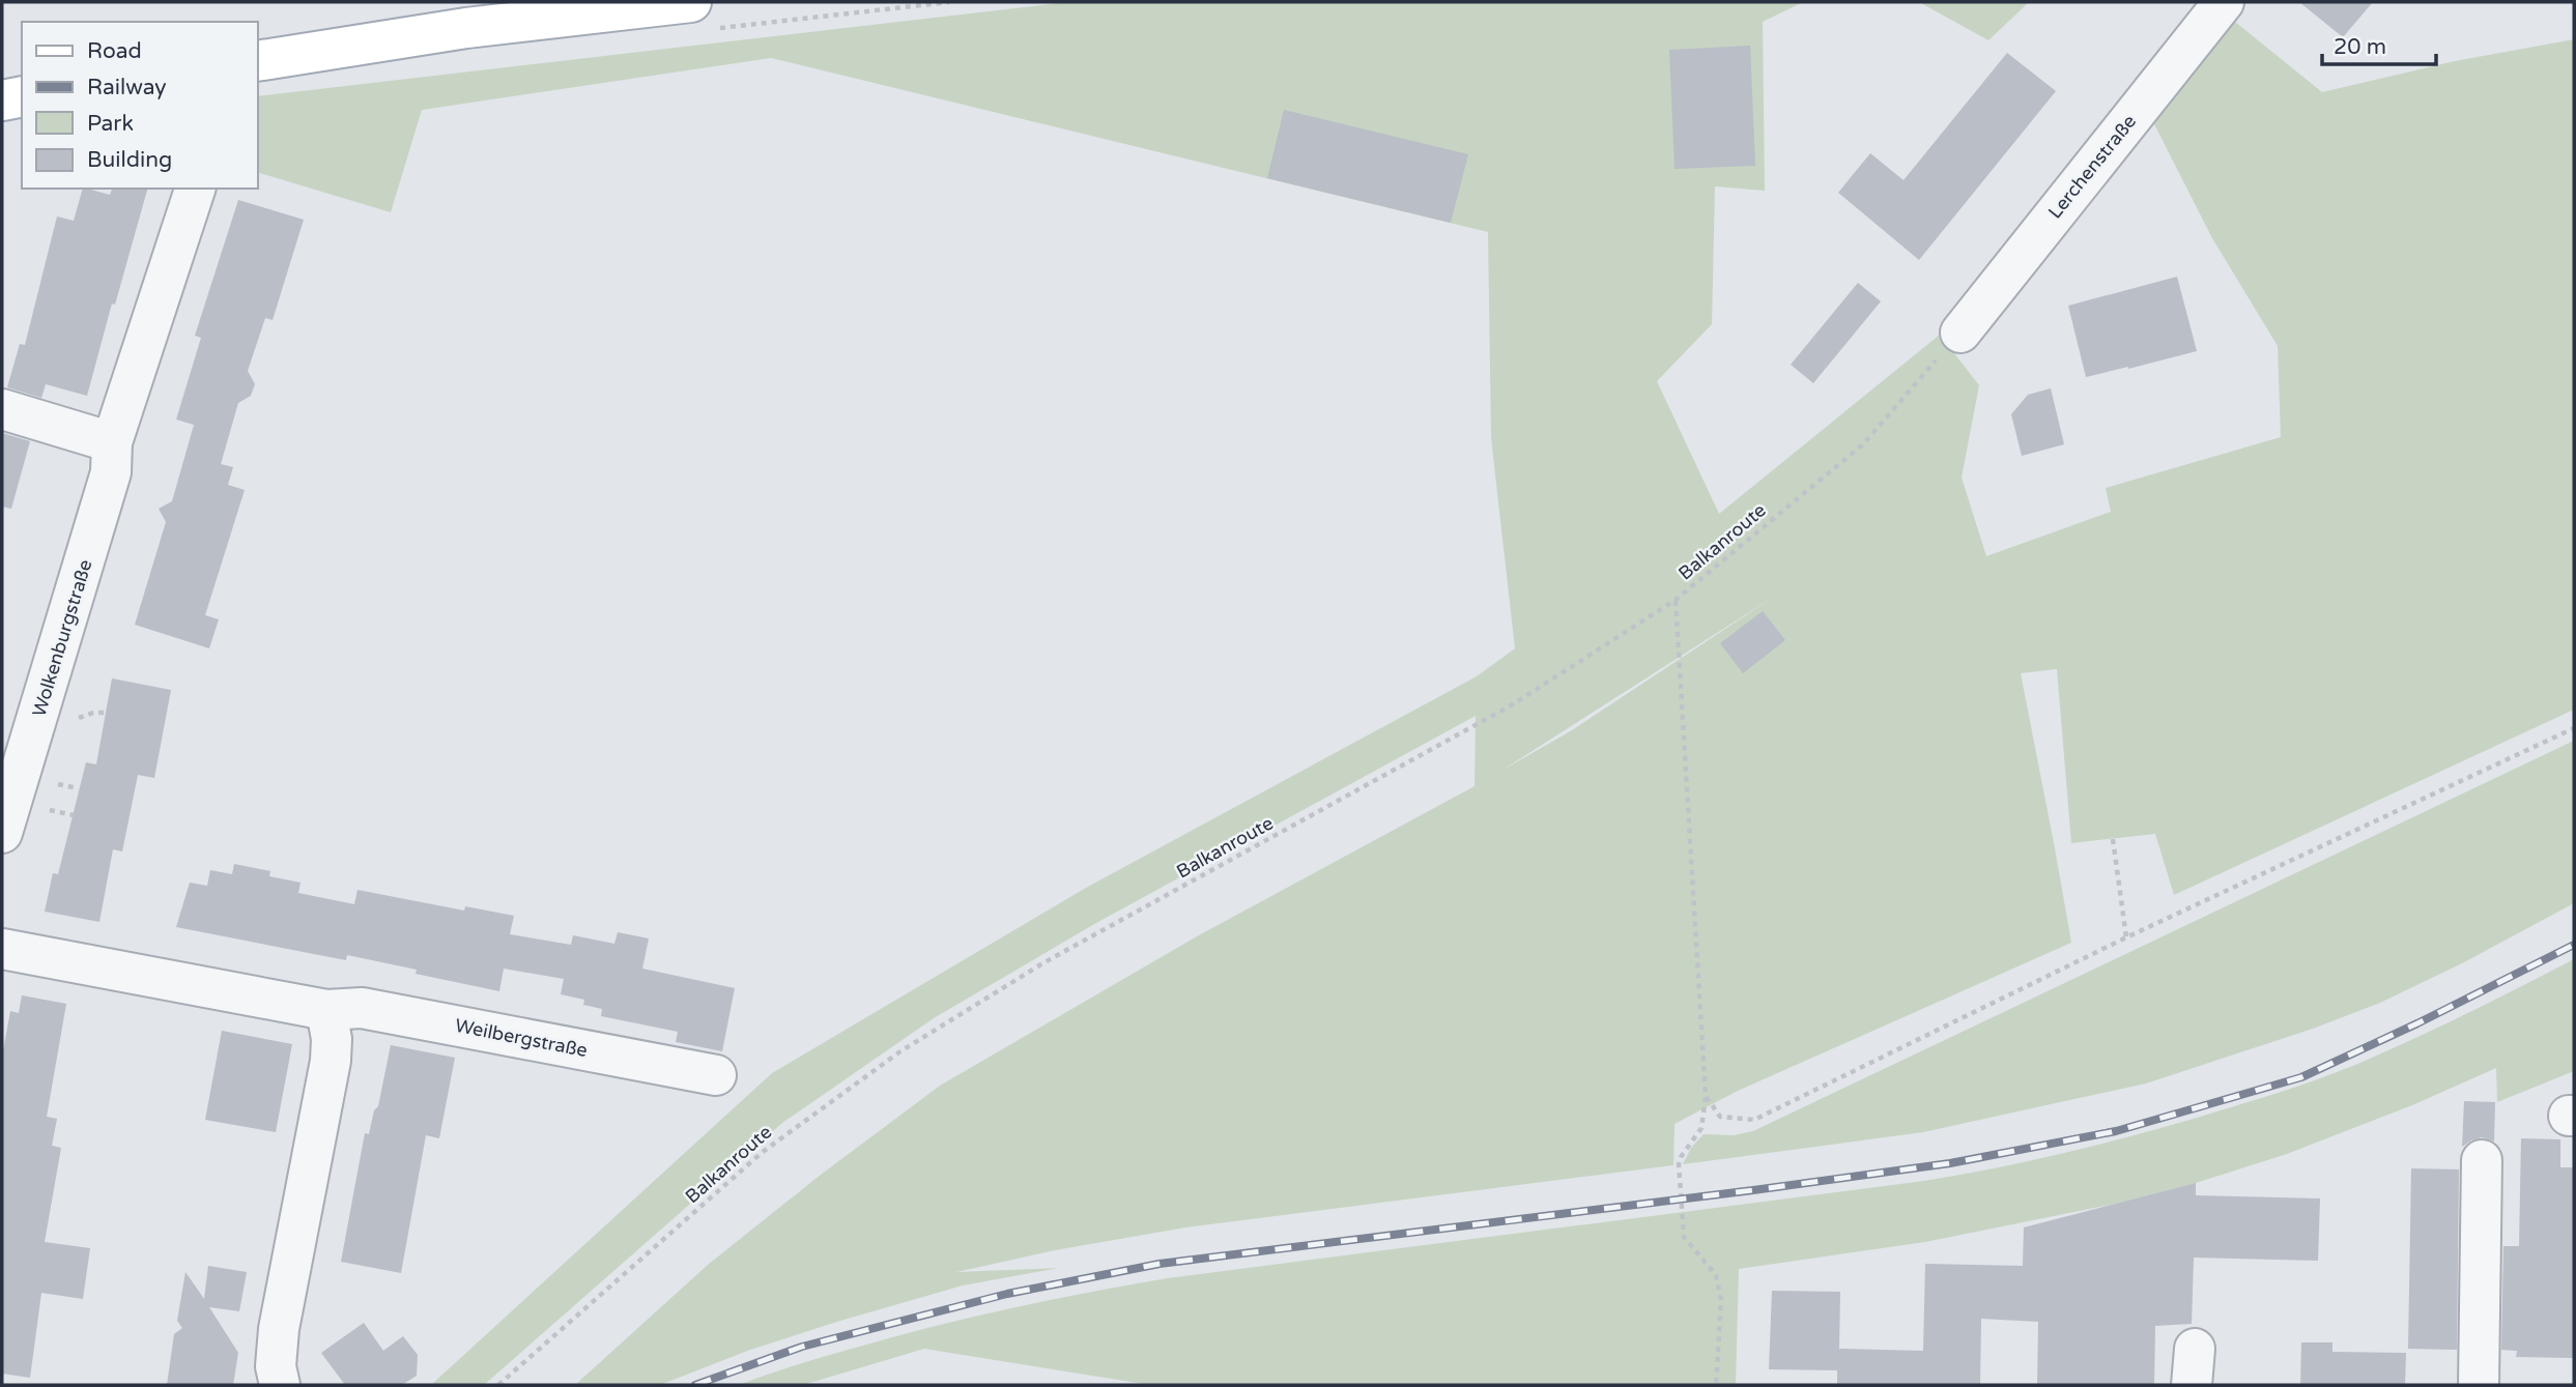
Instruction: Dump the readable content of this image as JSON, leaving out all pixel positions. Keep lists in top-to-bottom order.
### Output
{
  "streets": {
    "street": ["Lerchenstraße", "Wolkenburgstraße", "Weilbergstraße"],
    "path": ["Balkanroute"]
  },
  "crossings": [
    ["Lerchenstraße", "Balkanroute"]
  ],
  "legend": [
    "Road",
    "Railway",
    "Park",
    "Building"
  ],
  "scale_bar": "20 m"
}
